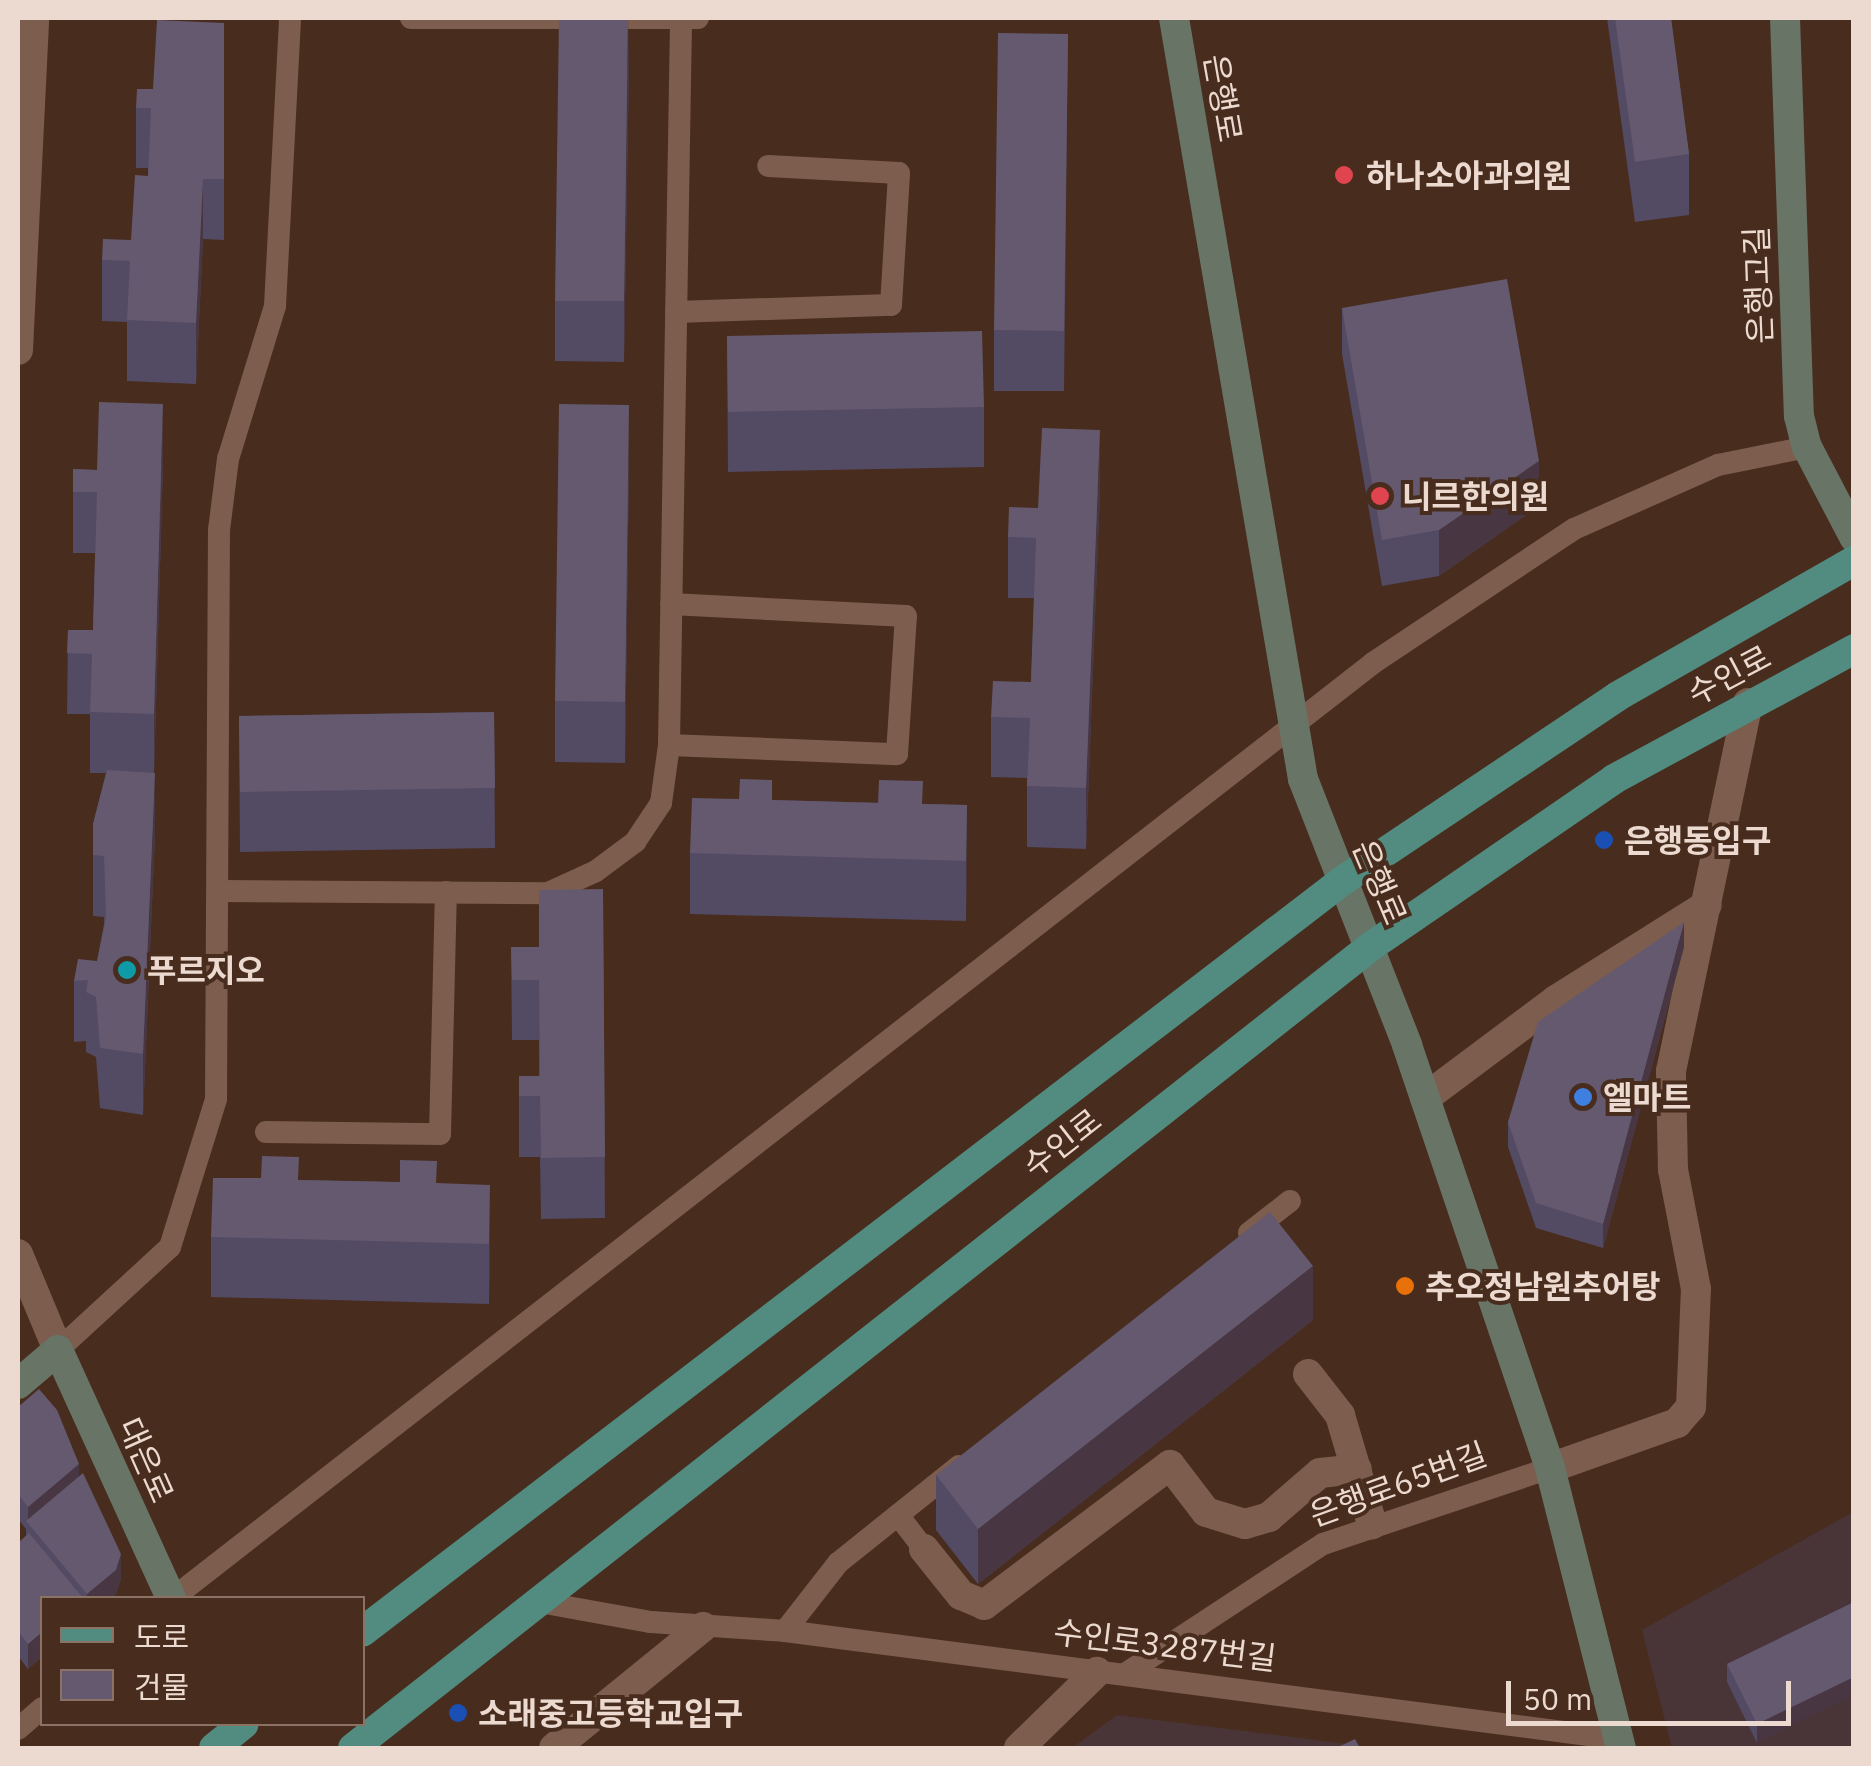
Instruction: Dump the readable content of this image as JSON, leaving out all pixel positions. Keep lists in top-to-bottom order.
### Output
{
  "streets": {
    "main road": ["수인로"],
    "street": [
      "은행로",
      "은행고길",
      "대은로",
      "은행로65번길"
    ],
    "lane": ["수인로3287번길"]
  },
  "crossings": [
    ["은행로", "수인로"],
    ["은행로", "은행로65번길"],
    ["은행로", "수인로3287번길"],
    ["수인로", "수인로3287번길"],
    ["은행로65번길", "수인로3287번길"]
  ],
  "places": [
    "하나소아과의원",
    "니르한의원",
    "은행동입구",
    "푸르지오",
    "엘마트",
    "추오정남원추어탕",
    "소래중고등학교입구"
  ],
  "legend": ["도로", "건물"],
  "scale_bar": "50 m"
}
